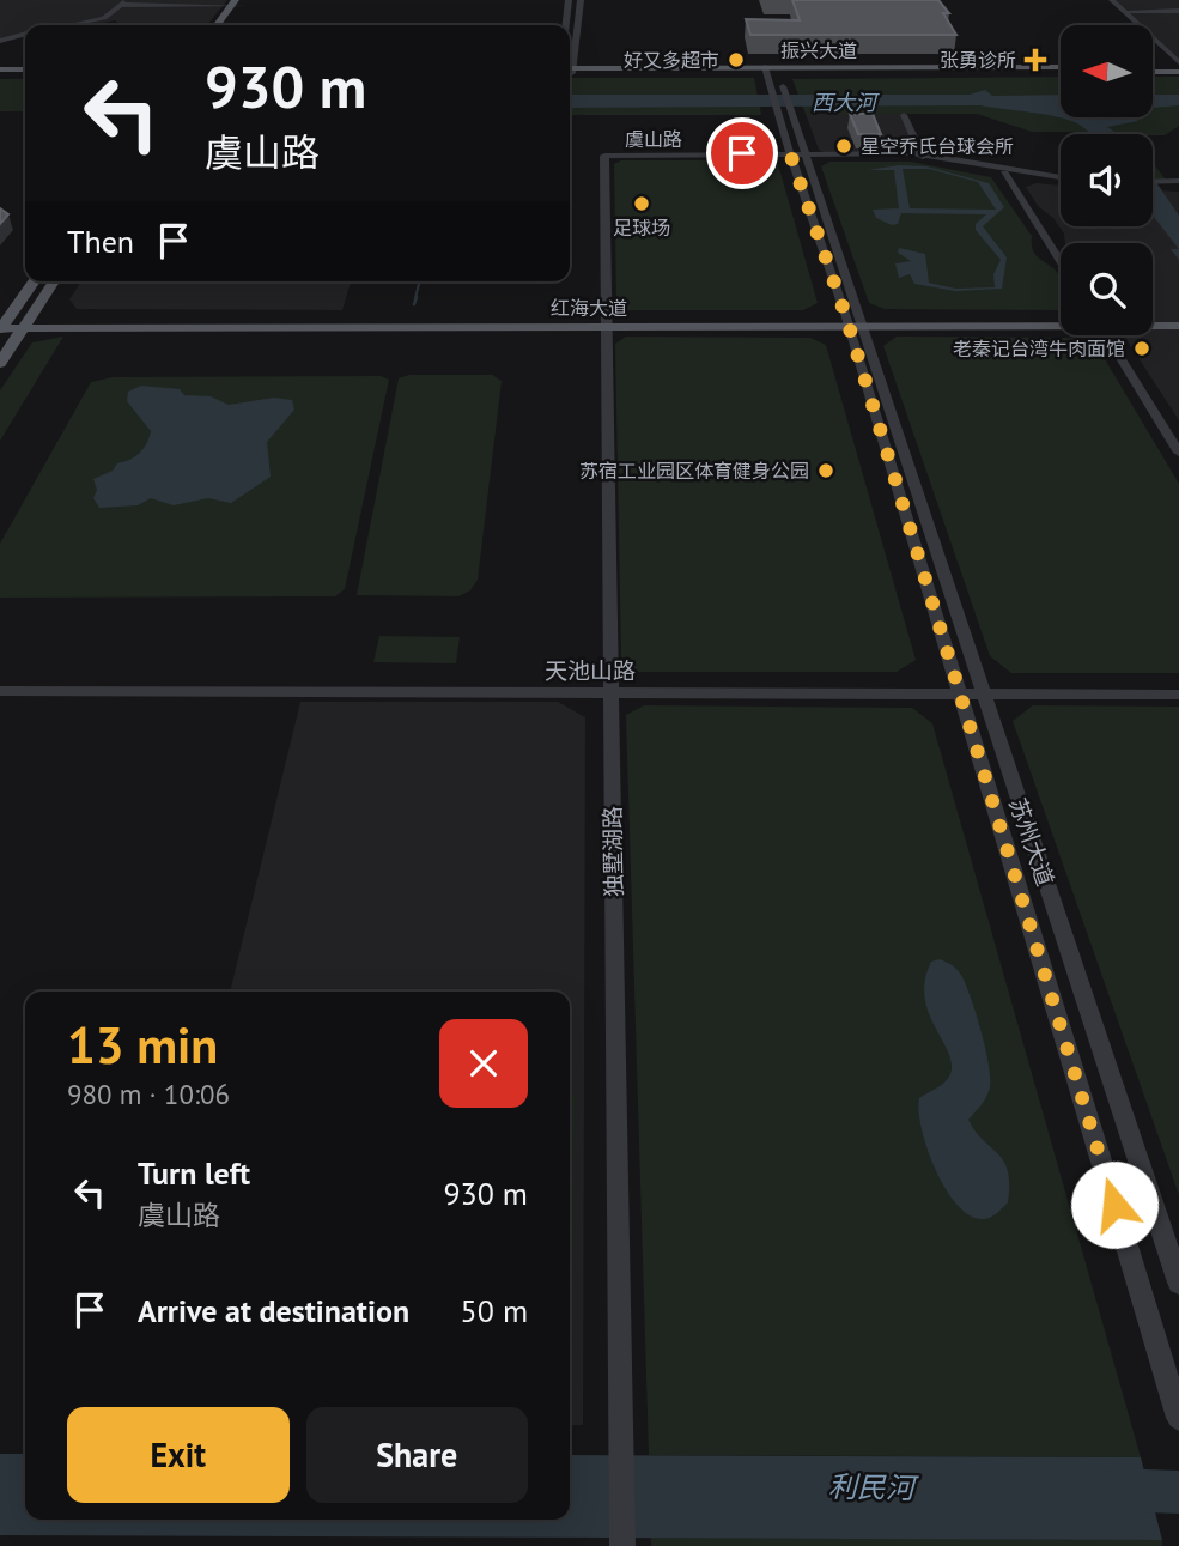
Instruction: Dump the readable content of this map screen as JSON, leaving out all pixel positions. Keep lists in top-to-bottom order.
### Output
{
  "streets": {
    "main road": ["振兴大道", "红海大道"],
    "street": [
      "虞山路",
      "天池山路",
      "苏州大道",
      "独墅湖路"
    ]
  },
  "crossings": [
    ["振兴大道", "苏州大道"],
    ["虞山路", "苏州大道"],
    ["虞山路", "独墅湖路"],
    ["红海大道", "苏州大道"],
    ["红海大道", "独墅湖路"],
    ["天池山路", "苏州大道"],
    ["天池山路", "独墅湖路"]
  ],
  "water": ["西大河", "利民河"],
  "places": {
    "other": [
      "好又多超市",
      "星空乔氏台球会所",
      "足球场",
      "老秦记台湾牛肉面馆",
      "苏宿工业园区体育健身公园"
    ],
    "health": ["张勇诊所"]
  },
  "north": "left",
  "page": {
    "turn": ["930 m", "虞山路"],
    "then": "Then",
    "heading": ["13 min", "980 m · 10:06"],
    "list": [
      {
        "name": "Turn left",
        "note": "虞山路",
        "value": "930 m"
      },
      {
        "name": "Arrive at destination",
        "value": "50 m"
      }
    ],
    "buttons": ["Exit", "Share"]
  }
}
